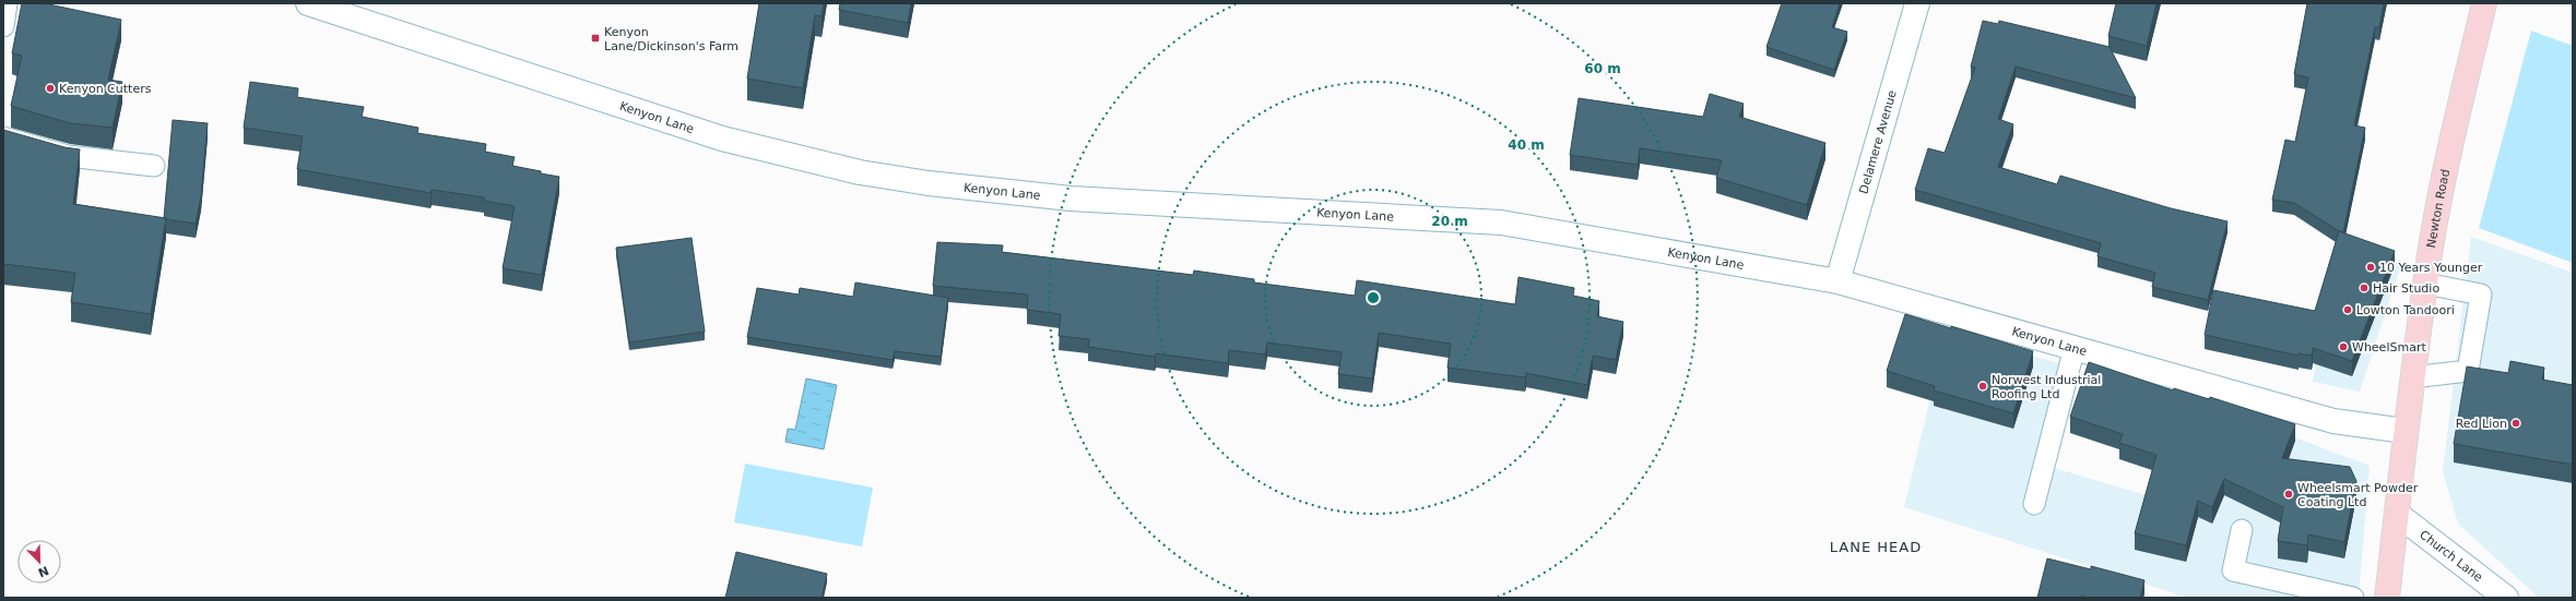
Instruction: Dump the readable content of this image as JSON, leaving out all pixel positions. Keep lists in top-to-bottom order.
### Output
{
  "streets": {
    "main road": [
      "Kenyon Lane",
      "Delamere Avenue",
      "Newton Road",
      "Church Lane"
    ]
  },
  "crossings": [
    ["Kenyon Lane", "Delamere Avenue"],
    ["Kenyon Lane", "Newton Road"],
    ["Newton Road", "Church Lane"]
  ],
  "districts": ["LANE HEAD"],
  "places": {
    "transit": ["Kenyon Lane/Dickinson's Farm"],
    "other": [
      "Kenyon Cutters",
      "10 Years Younger",
      "Hair Studio",
      "Lowton Tandoori",
      "WheelSmart",
      "Norwest Industrial Roofing Ltd",
      "Red Lion",
      "Wheelsmart Powder Coating Ltd"
    ]
  },
  "north": "bottom right",
  "rings": ["60 m", "40 m", "20 m"]
}
